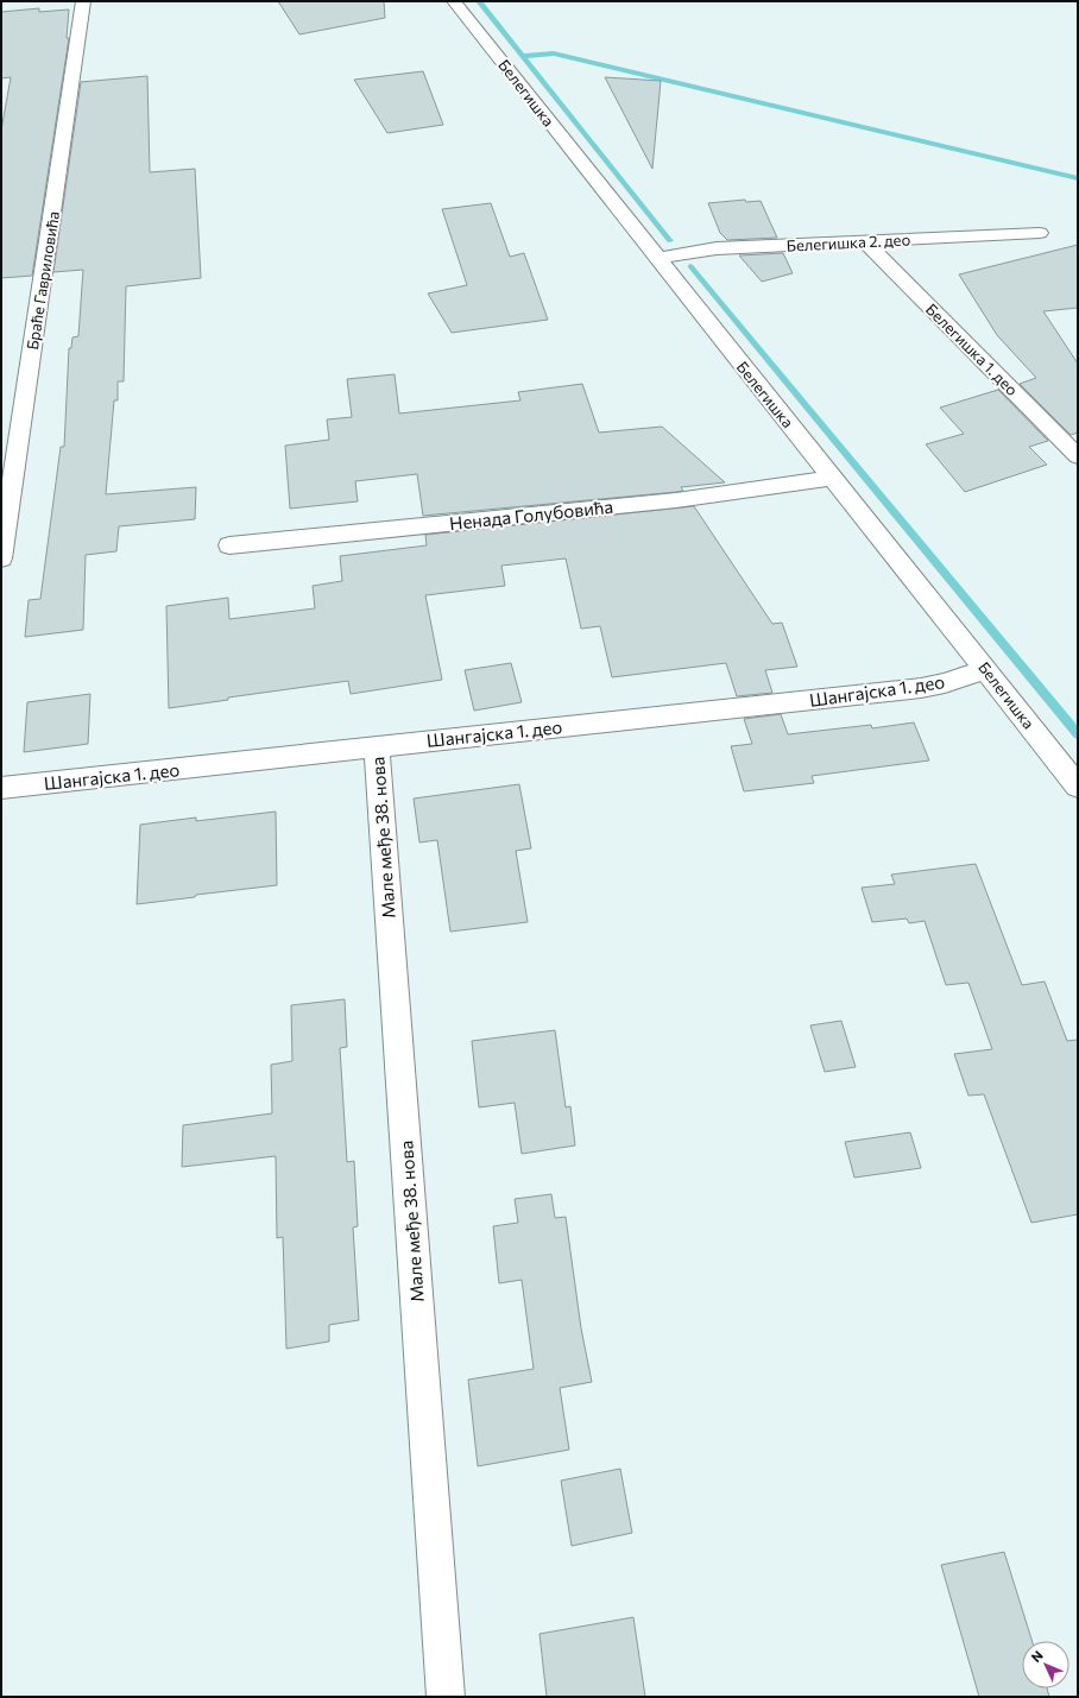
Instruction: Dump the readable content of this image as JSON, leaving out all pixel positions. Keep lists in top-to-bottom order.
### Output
{
  "streets": {
    "street": [
      "Белегишка",
      "Белегишка 2. део",
      "Браће Гавриловића",
      "Белегишка 1. део",
      "Ненада Голубовића",
      "Шангајска 1. део",
      "Мале међе 38. нова"
    ]
  },
  "crossings": [
    ["Белегишка", "Белегишка 2. део"],
    ["Белегишка", "Ненада Голубовића"],
    ["Белегишка", "Шангајска 1. део"],
    ["Белегишка 2. део", "Белегишка 1. део"],
    ["Шангајска 1. део", "Мале међе 38. нова"]
  ],
  "north": "top left"
}
